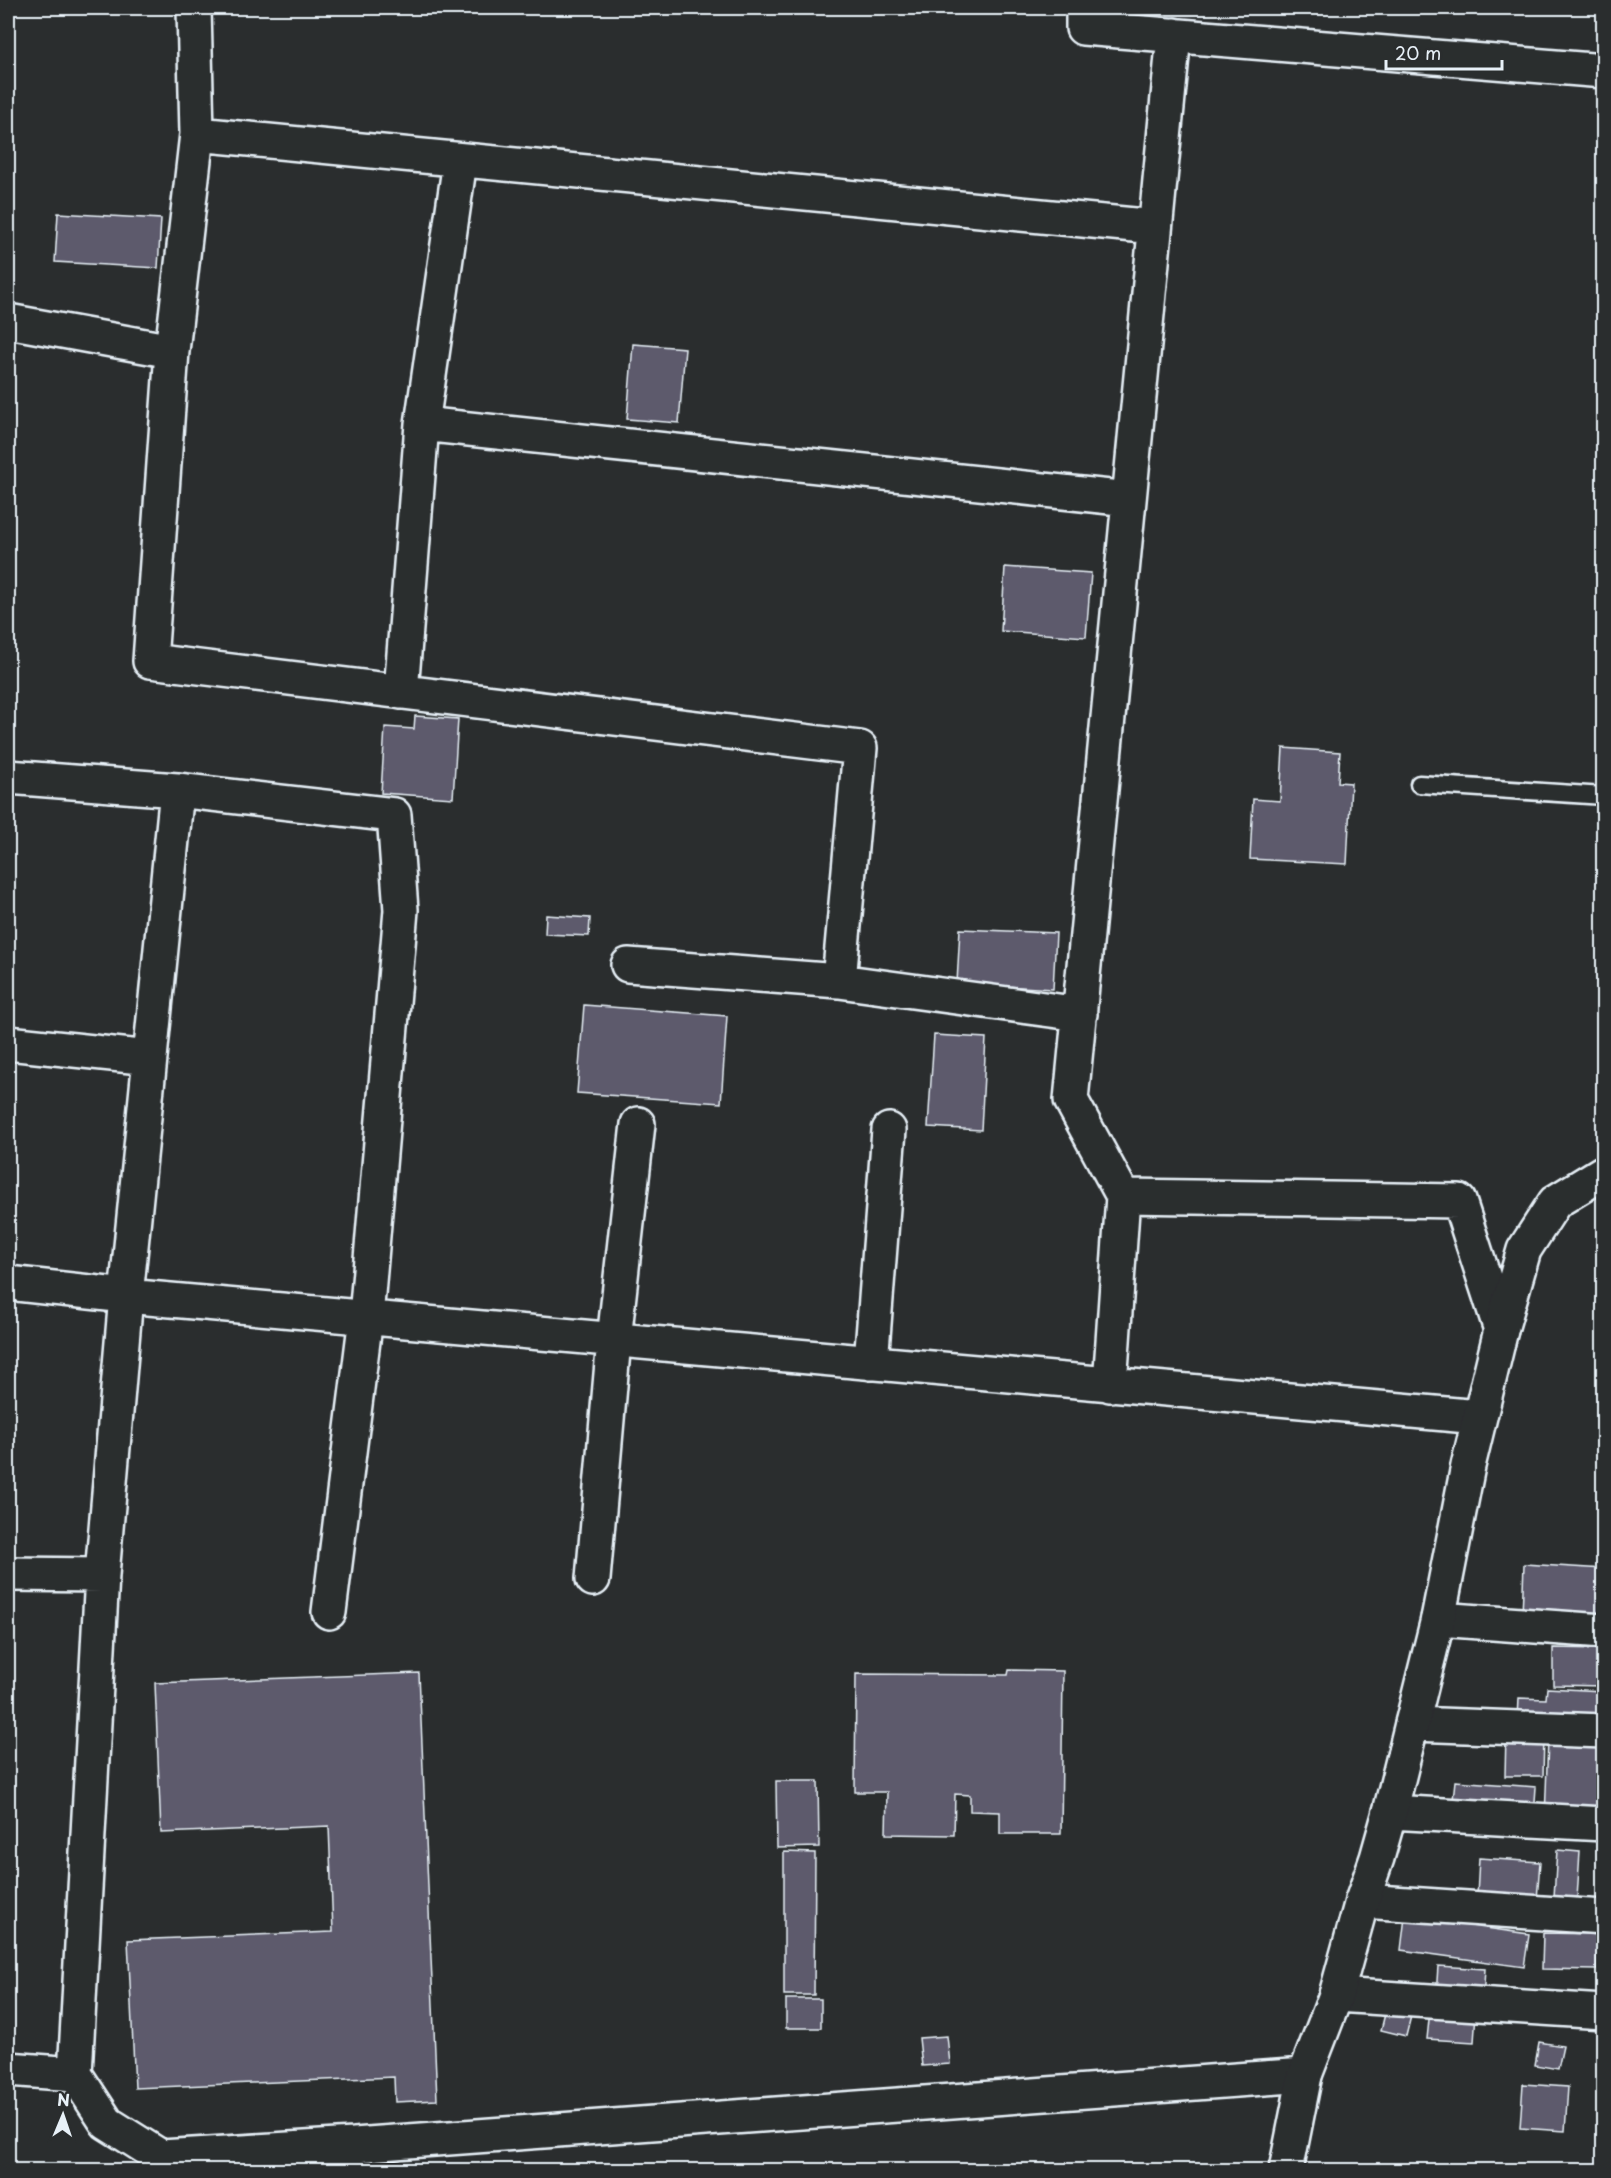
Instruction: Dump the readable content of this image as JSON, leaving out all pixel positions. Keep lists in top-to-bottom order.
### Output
{
  "scale_bar": "20 m",
  "north": "top"
}
